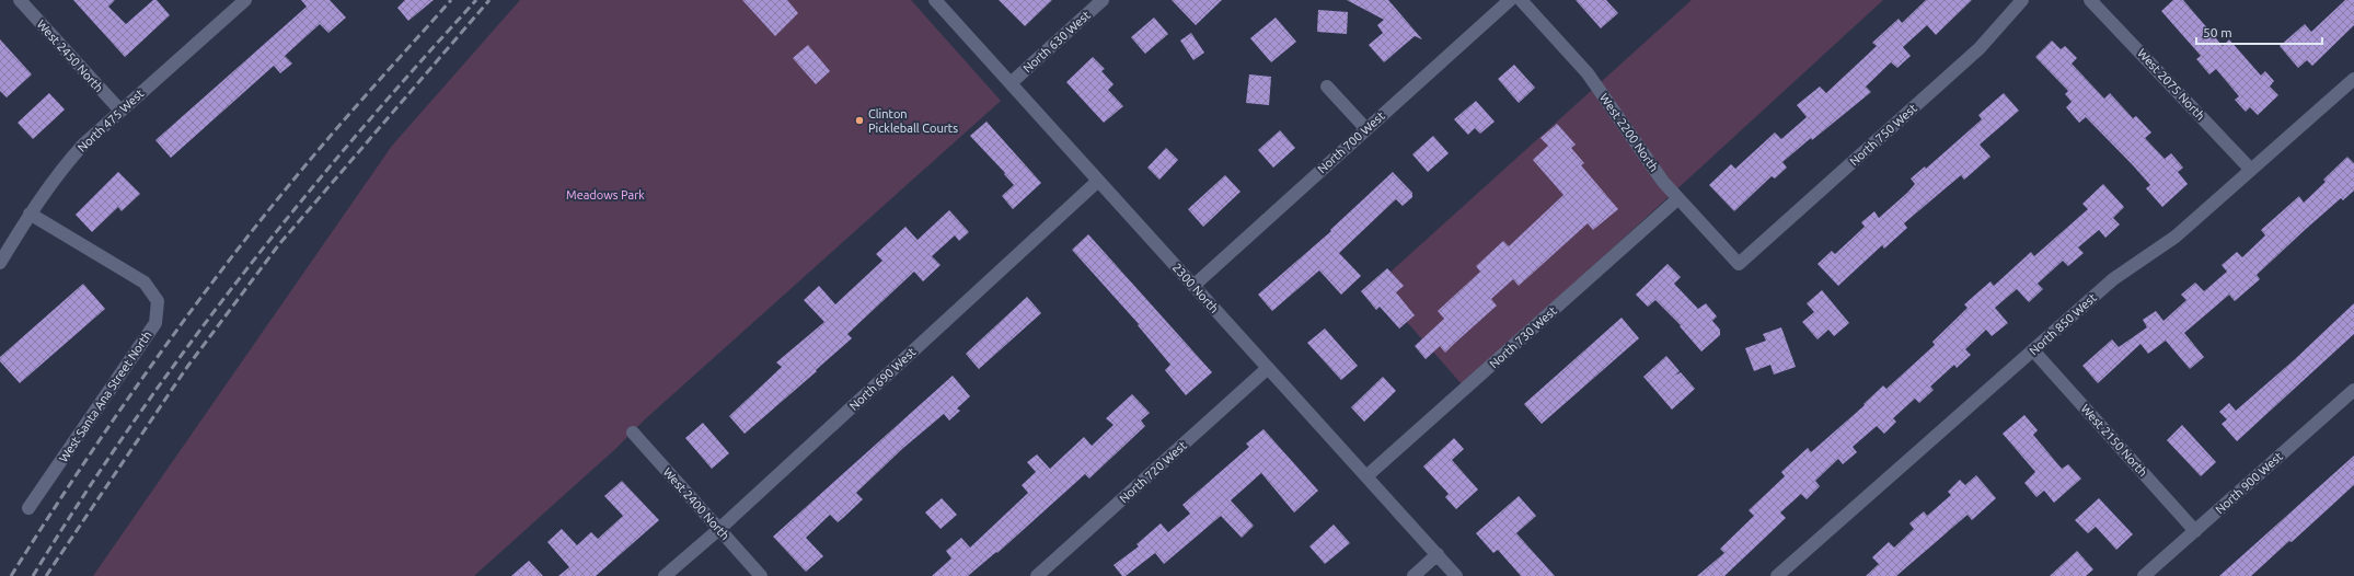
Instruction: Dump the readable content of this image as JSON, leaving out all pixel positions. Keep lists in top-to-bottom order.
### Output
{
  "streets": {
    "street": [
      "North 630 West",
      "West 2450 North",
      "West 2075 North",
      "North 475 West",
      "West 2200 North",
      "North 750 West",
      "North 700 West",
      "2300 North",
      "North 850 West",
      "North 730 West",
      "North 690 West",
      "West Santa Ana Street North",
      "West 2150 North",
      "North 720 West",
      "North 900 West",
      "West 2400 North"
    ]
  },
  "crossings": [
    ["North 630 West", "2300 North"],
    ["West 2450 North", "North 475 West"],
    ["West 2075 North", "North 850 West"],
    ["North 475 West", "West Santa Ana Street North"],
    ["West 2200 North", "North 750 West"],
    ["West 2200 North", "North 730 West"],
    ["North 700 West", "2300 North"],
    ["2300 North", "North 730 West"],
    ["2300 North", "North 690 West"],
    ["2300 North", "North 720 West"],
    ["North 850 West", "West 2150 North"],
    ["North 690 West", "West 2400 North"],
    ["West 2150 North", "North 900 West"]
  ],
  "parks": ["Meadows Park"],
  "places": ["Clinton Pickleball Courts"],
  "scale_bar": "50 m"
}
